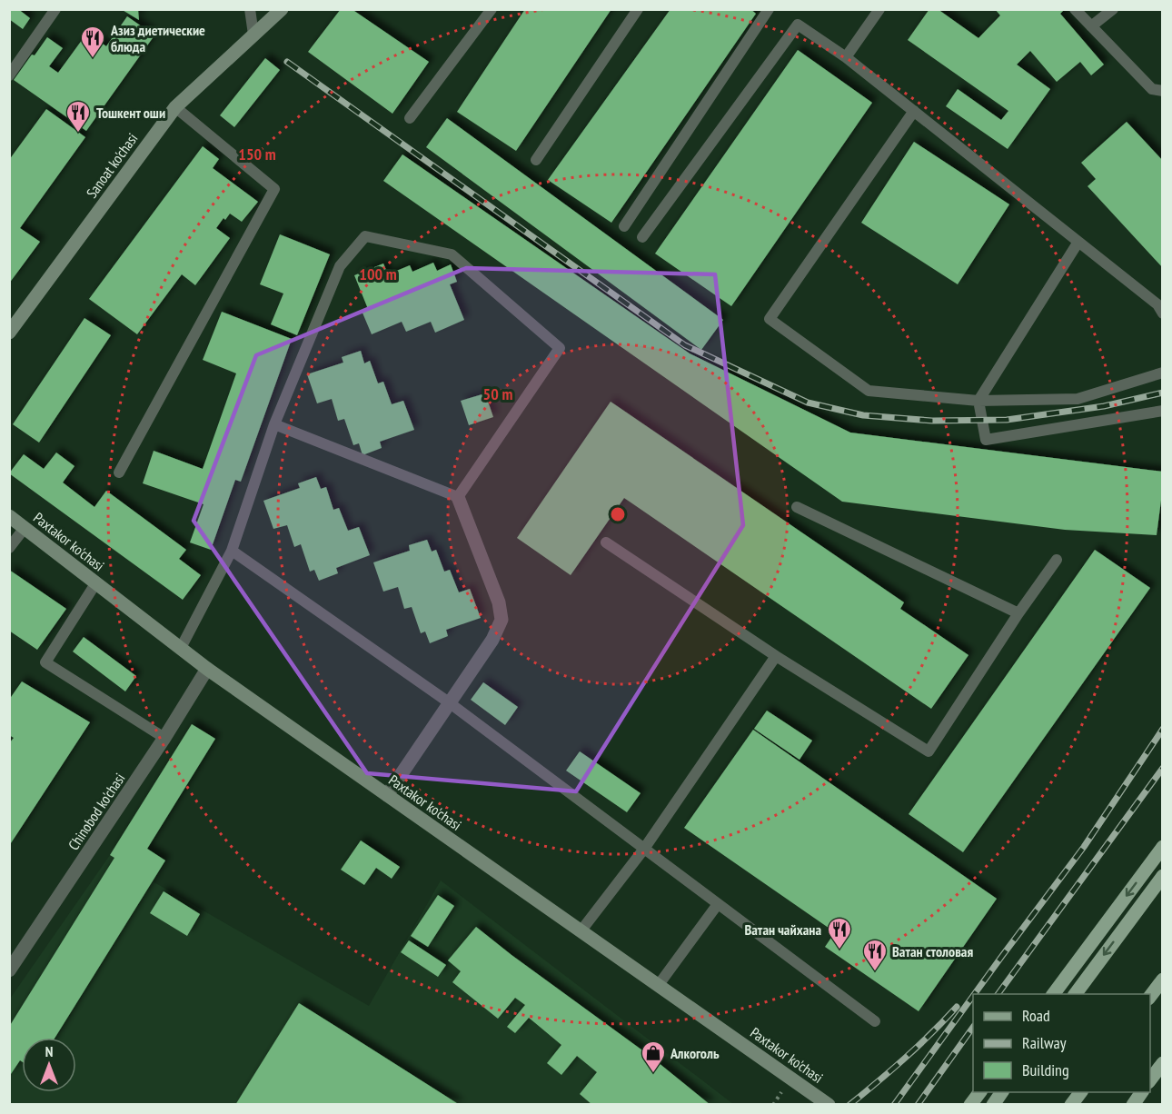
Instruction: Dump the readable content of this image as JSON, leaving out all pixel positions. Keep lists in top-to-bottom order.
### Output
{
  "streets": {
    "main road": ["Sanoat ko'chasi", "Paxtakor ko'chasi"],
    "street": ["Chinobod ko'chasi"]
  },
  "crossings": [
    ["Paxtakor ko'chasi", "Chinobod ko'chasi"]
  ],
  "places": {
    "restaurant": [
      "Азиз диетические блюда",
      "Тошкент оши",
      "Ватан чайхана",
      "Ватан столовая"
    ],
    "shop": ["Алкоголь"]
  },
  "legend": ["Road", "Railway", "Building"],
  "north": "top",
  "rings": ["150 m", "100 m", "50 m"]
}
